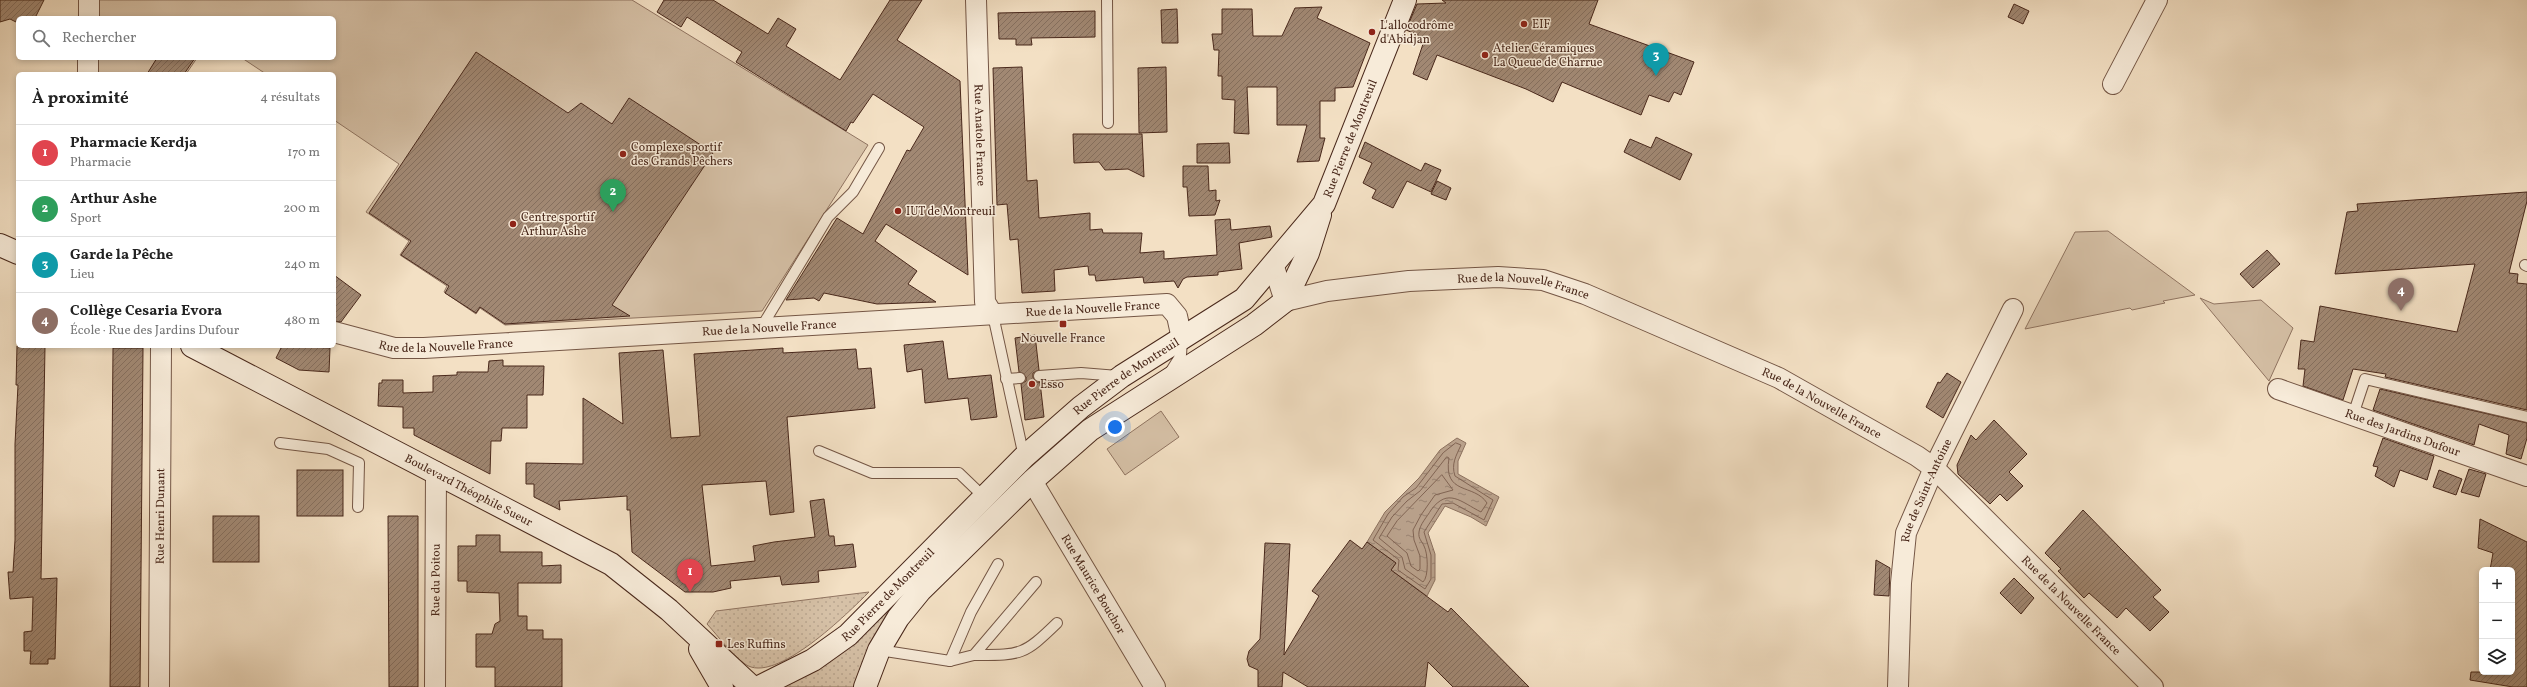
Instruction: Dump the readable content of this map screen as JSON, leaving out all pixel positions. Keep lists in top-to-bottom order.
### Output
{
  "streets": {
    "main road": ["Rue Pierre de Montreuil", "Boulevard Théophile Sueur"],
    "street": [
      "Rue Anatole France",
      "Rue de la Nouvelle France",
      "Rue des Jardins Dufour",
      "Rue de Saint-Antoine",
      "Rue Henri Dunant",
      "Rue du Poitou",
      "Rue Maurice Bouchor"
    ]
  },
  "crossings": [
    ["Rue Anatole France", "Rue de la Nouvelle France"],
    ["Rue Pierre de Montreuil", "Rue de la Nouvelle France"],
    ["Rue Pierre de Montreuil", "Rue Maurice Bouchor"],
    ["Rue de la Nouvelle France", "Rue de Saint-Antoine"],
    ["Boulevard Théophile Sueur", "Rue du Poitou"]
  ],
  "places": {
    "other": [
      "EIF",
      "L'allocodrôme d'Abidjan",
      "Atelier Céramiques La Queue de Charrue",
      "Complexe sportif des Grands Pêchers",
      "IUT de Montreuil",
      "Centre sportif Arthur Ashe",
      "Esso"
    ],
    "transit": ["Nouvelle France", "Les Ruffins"]
  },
  "page": {
    "search": "Rechercher",
    "pins": [
      "3",
      "2",
      "4",
      "1"
    ],
    "heading": ["À proximité", "4 résultats"],
    "list": [
      {
        "mark": "1",
        "name": "Pharmacie Kerdja",
        "note": "Pharmacie",
        "value": "170 m"
      },
      {
        "mark": "2",
        "name": "Arthur Ashe",
        "note": "Sport",
        "value": "200 m"
      },
      {
        "mark": "3",
        "name": "Garde la Pêche",
        "note": "Lieu",
        "value": "240 m"
      },
      {
        "mark": "4",
        "name": "Collège Cesaria Evora",
        "note": "École · Rue des Jardins Dufour",
        "value": "480 m"
      }
    ],
    "map_buttons": ["+", "−"]
  }
}
